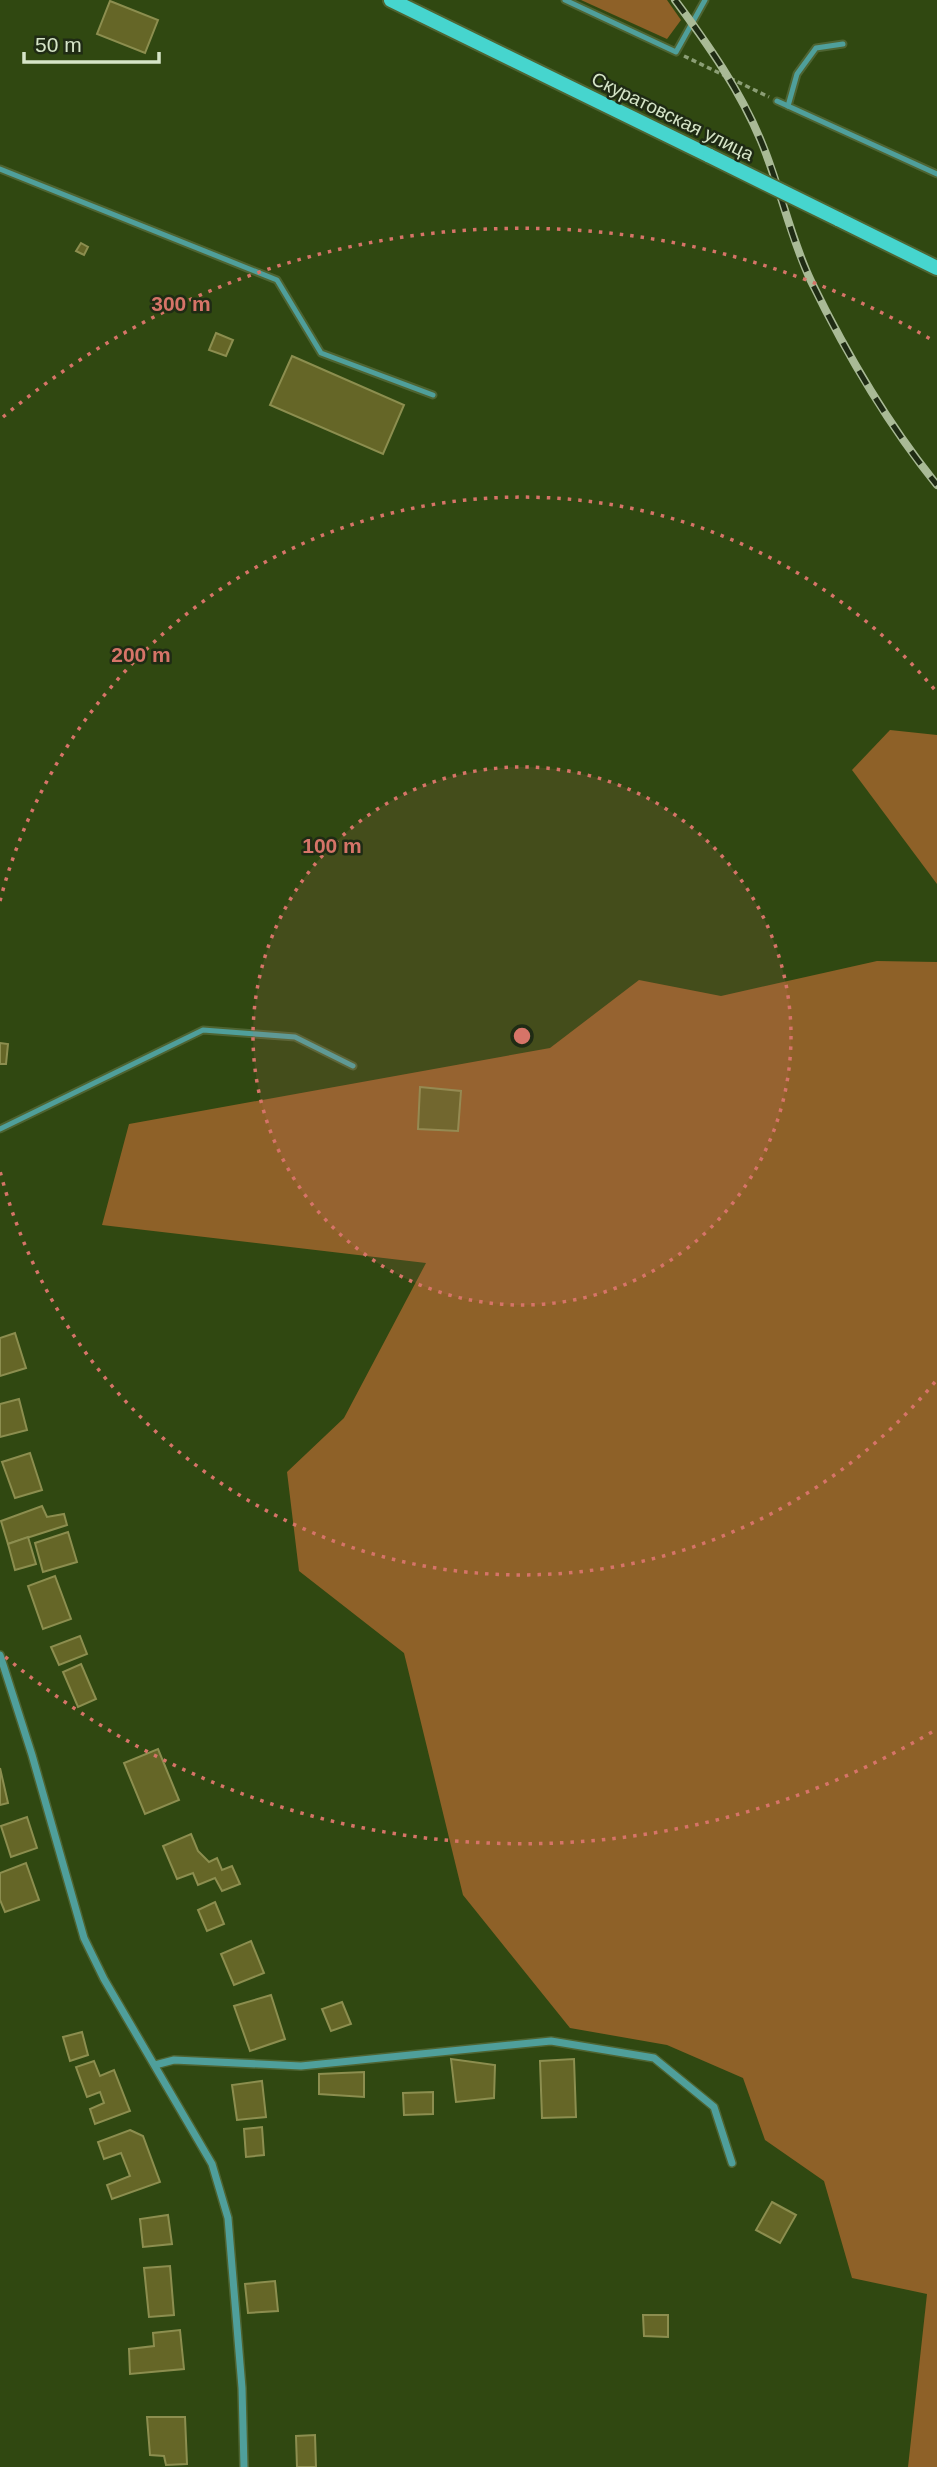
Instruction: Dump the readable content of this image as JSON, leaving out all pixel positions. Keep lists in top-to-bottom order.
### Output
{
  "streets": {
    "street": ["Скуратовская улица"]
  },
  "scale_bar": "50 m",
  "rings": ["300 m", "200 m", "100 m"]
}
